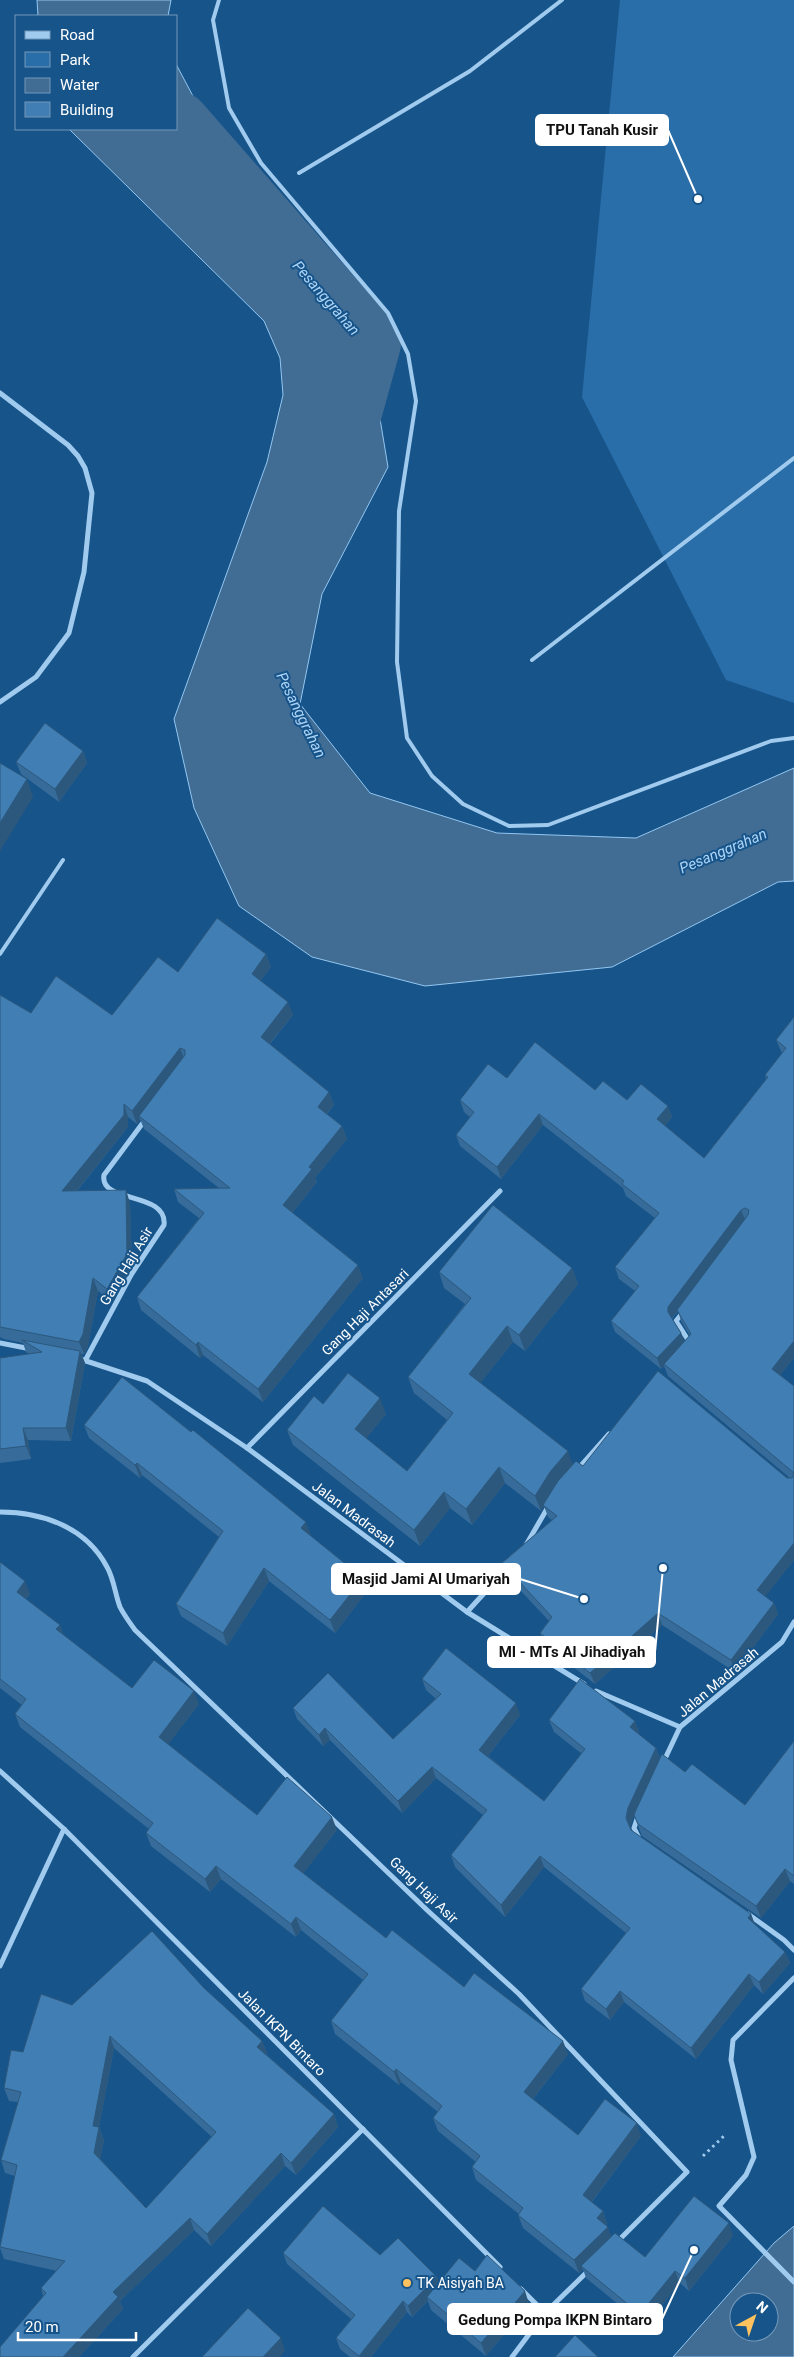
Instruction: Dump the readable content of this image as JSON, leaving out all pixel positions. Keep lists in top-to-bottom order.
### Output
{
  "streets": {
    "street": [
      "Gang Haji Asir",
      "Gang Haji Antasari",
      "Jalan Madrasah",
      "Jalan IKPN Bintaro"
    ]
  },
  "crossings": [
    ["Gang Haji Asir", "Jalan Madrasah"],
    ["Gang Haji Antasari", "Jalan Madrasah"]
  ],
  "water": ["Pesanggrahan"],
  "places": [
    "TPU Tanah Kusir",
    "MI - MTs Al Jihadiyah",
    "Masjid Jami Al Umariyah",
    "Gedung Pompa IKPN Bintaro",
    "TK Aisiyah BA"
  ],
  "legend": [
    "Road",
    "Park",
    "Water",
    "Building"
  ],
  "scale_bar": "20 m",
  "north": "top right"
}
